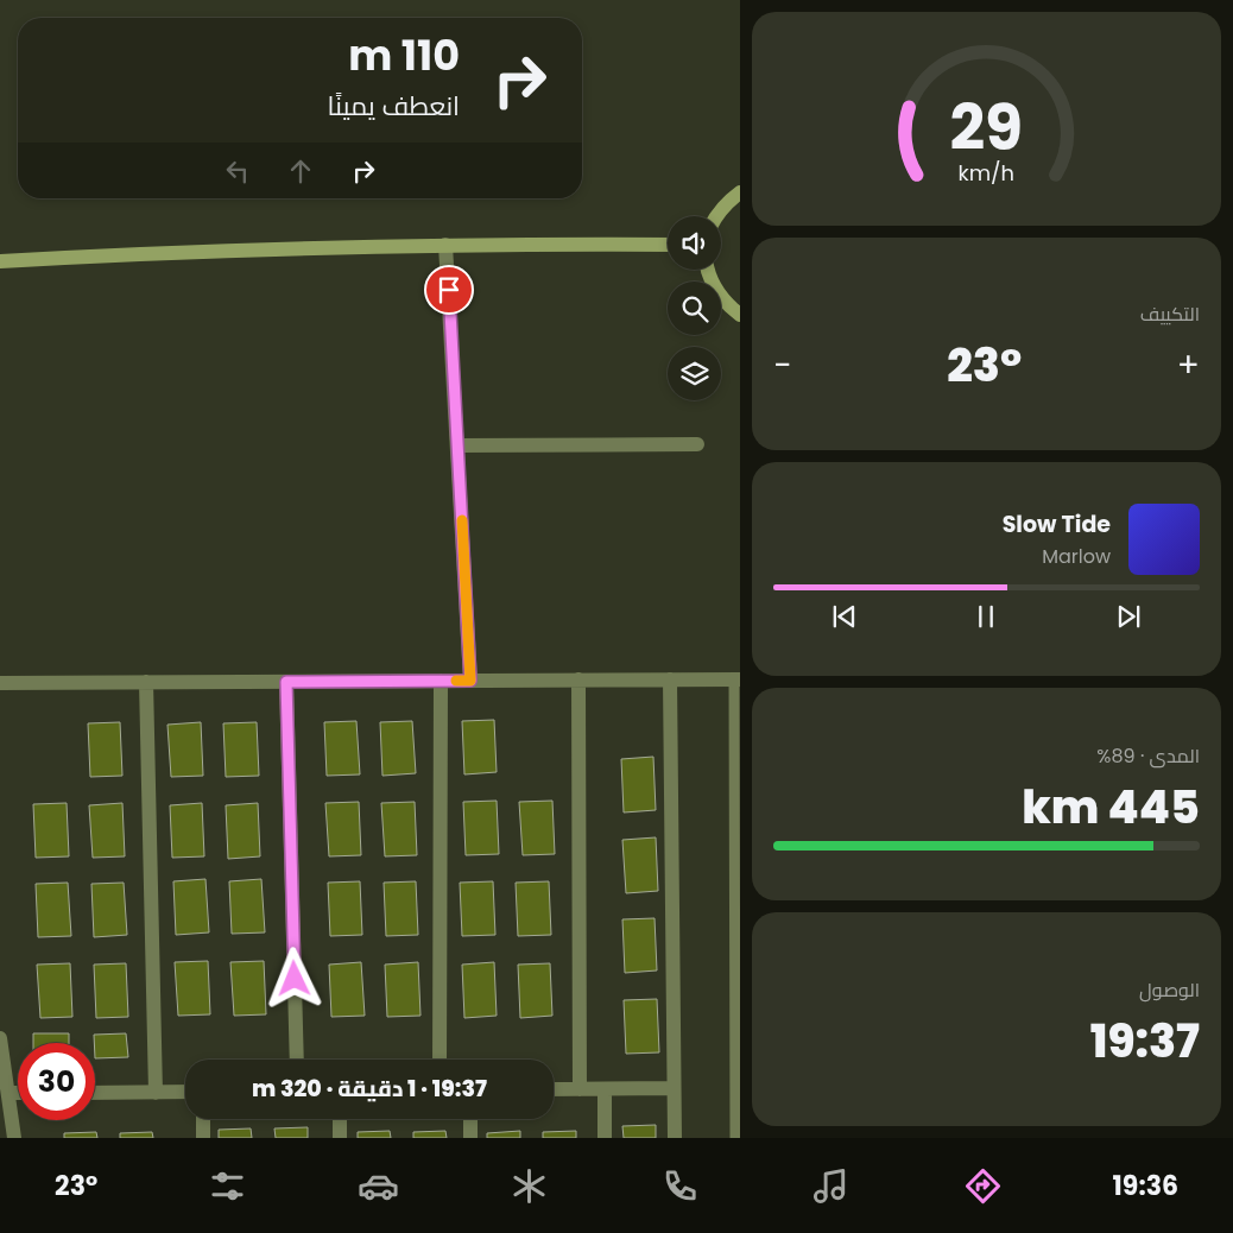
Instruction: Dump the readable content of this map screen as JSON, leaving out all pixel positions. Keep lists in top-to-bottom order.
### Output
{
  "page": {
    "turn": ["110 m", "انعطف يمينًا"],
    "tile": [
      "التكييف",
      ["المدى · 89%", "445 km"],
      ["الوصول", "19:37"]
    ],
    "heat": ["−", "23°", "+"],
    "song": ["Slow Tide", "Marlow"],
    "limit": "30",
    "trip": "19:37 · 1 دقيقة · 320 m",
    "tabs": ["19:36", "23°"],
    "gauge": ["29", "km/h"]
  }
}
